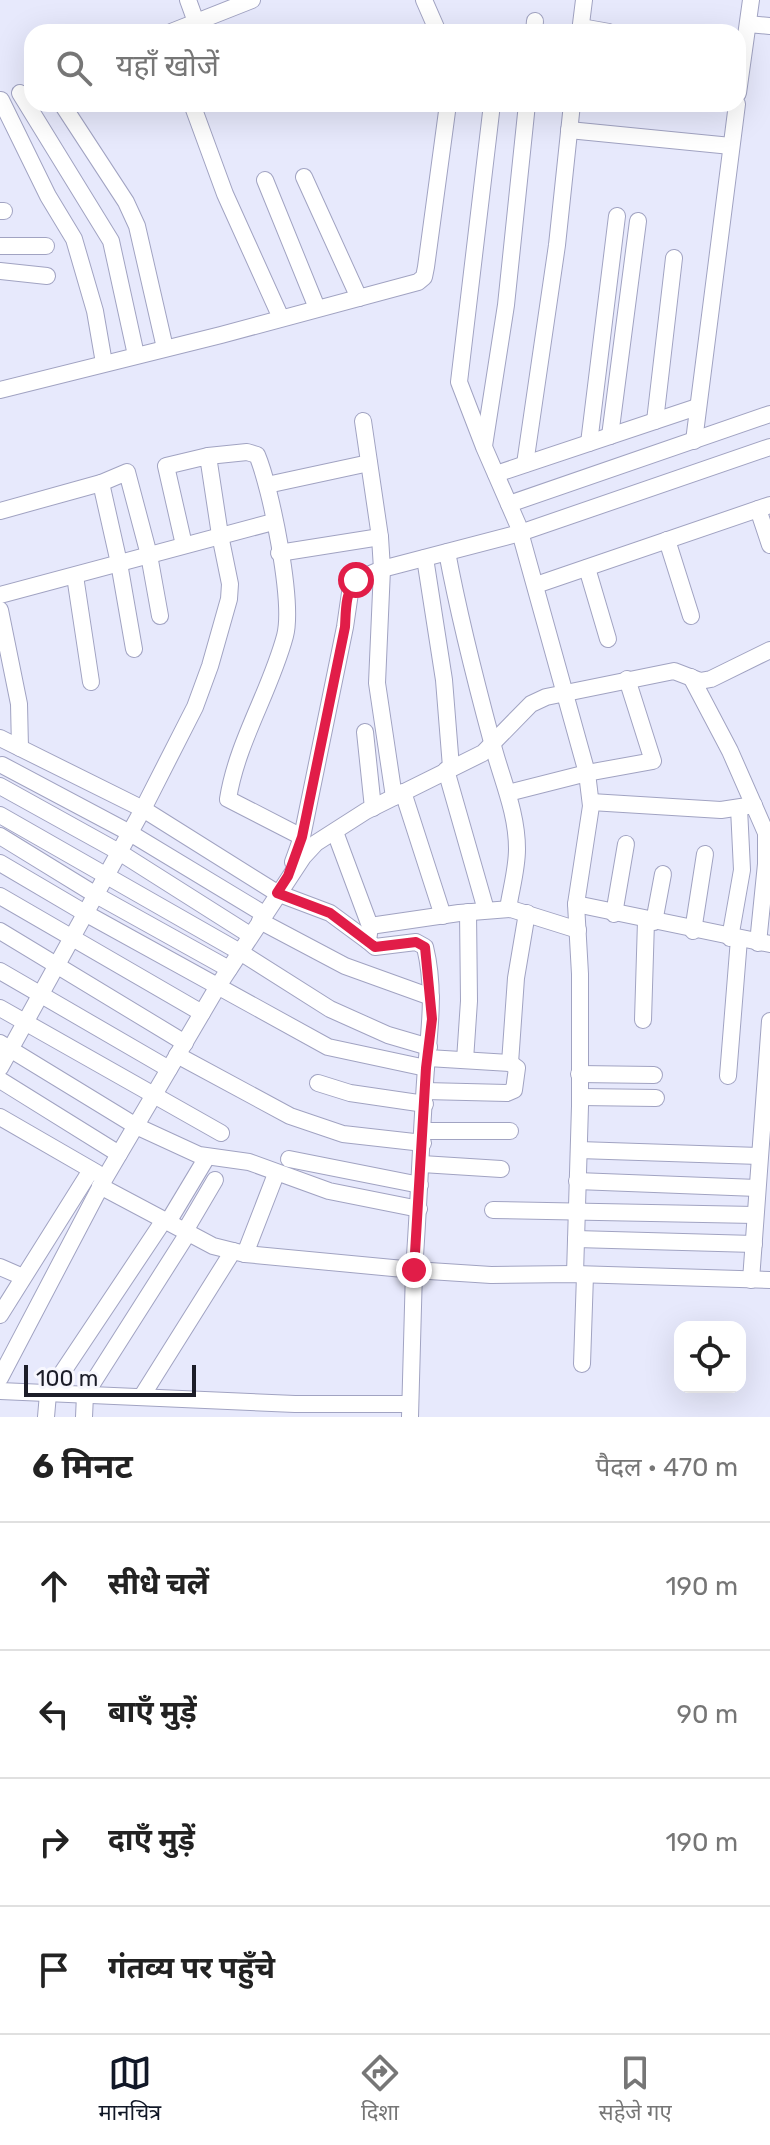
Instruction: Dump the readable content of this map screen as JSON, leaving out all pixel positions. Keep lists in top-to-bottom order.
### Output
{
  "scale_bar": "100 m",
  "page": {
    "search": "यहाँ खोजें",
    "scale": "100 m",
    "heading": ["6 मिनट", "पैदल · 470 m"],
    "list": [
      ["सीधे चलें", "190 m"],
      ["बाएँ मुड़ें", "90 m"],
      ["दाएँ मुड़ें", "190 m"],
      "गंतव्य पर पहुँचे"
    ],
    "nav": ["मानचित्र", "दिशा", "सहेजे गए"]
  }
}
